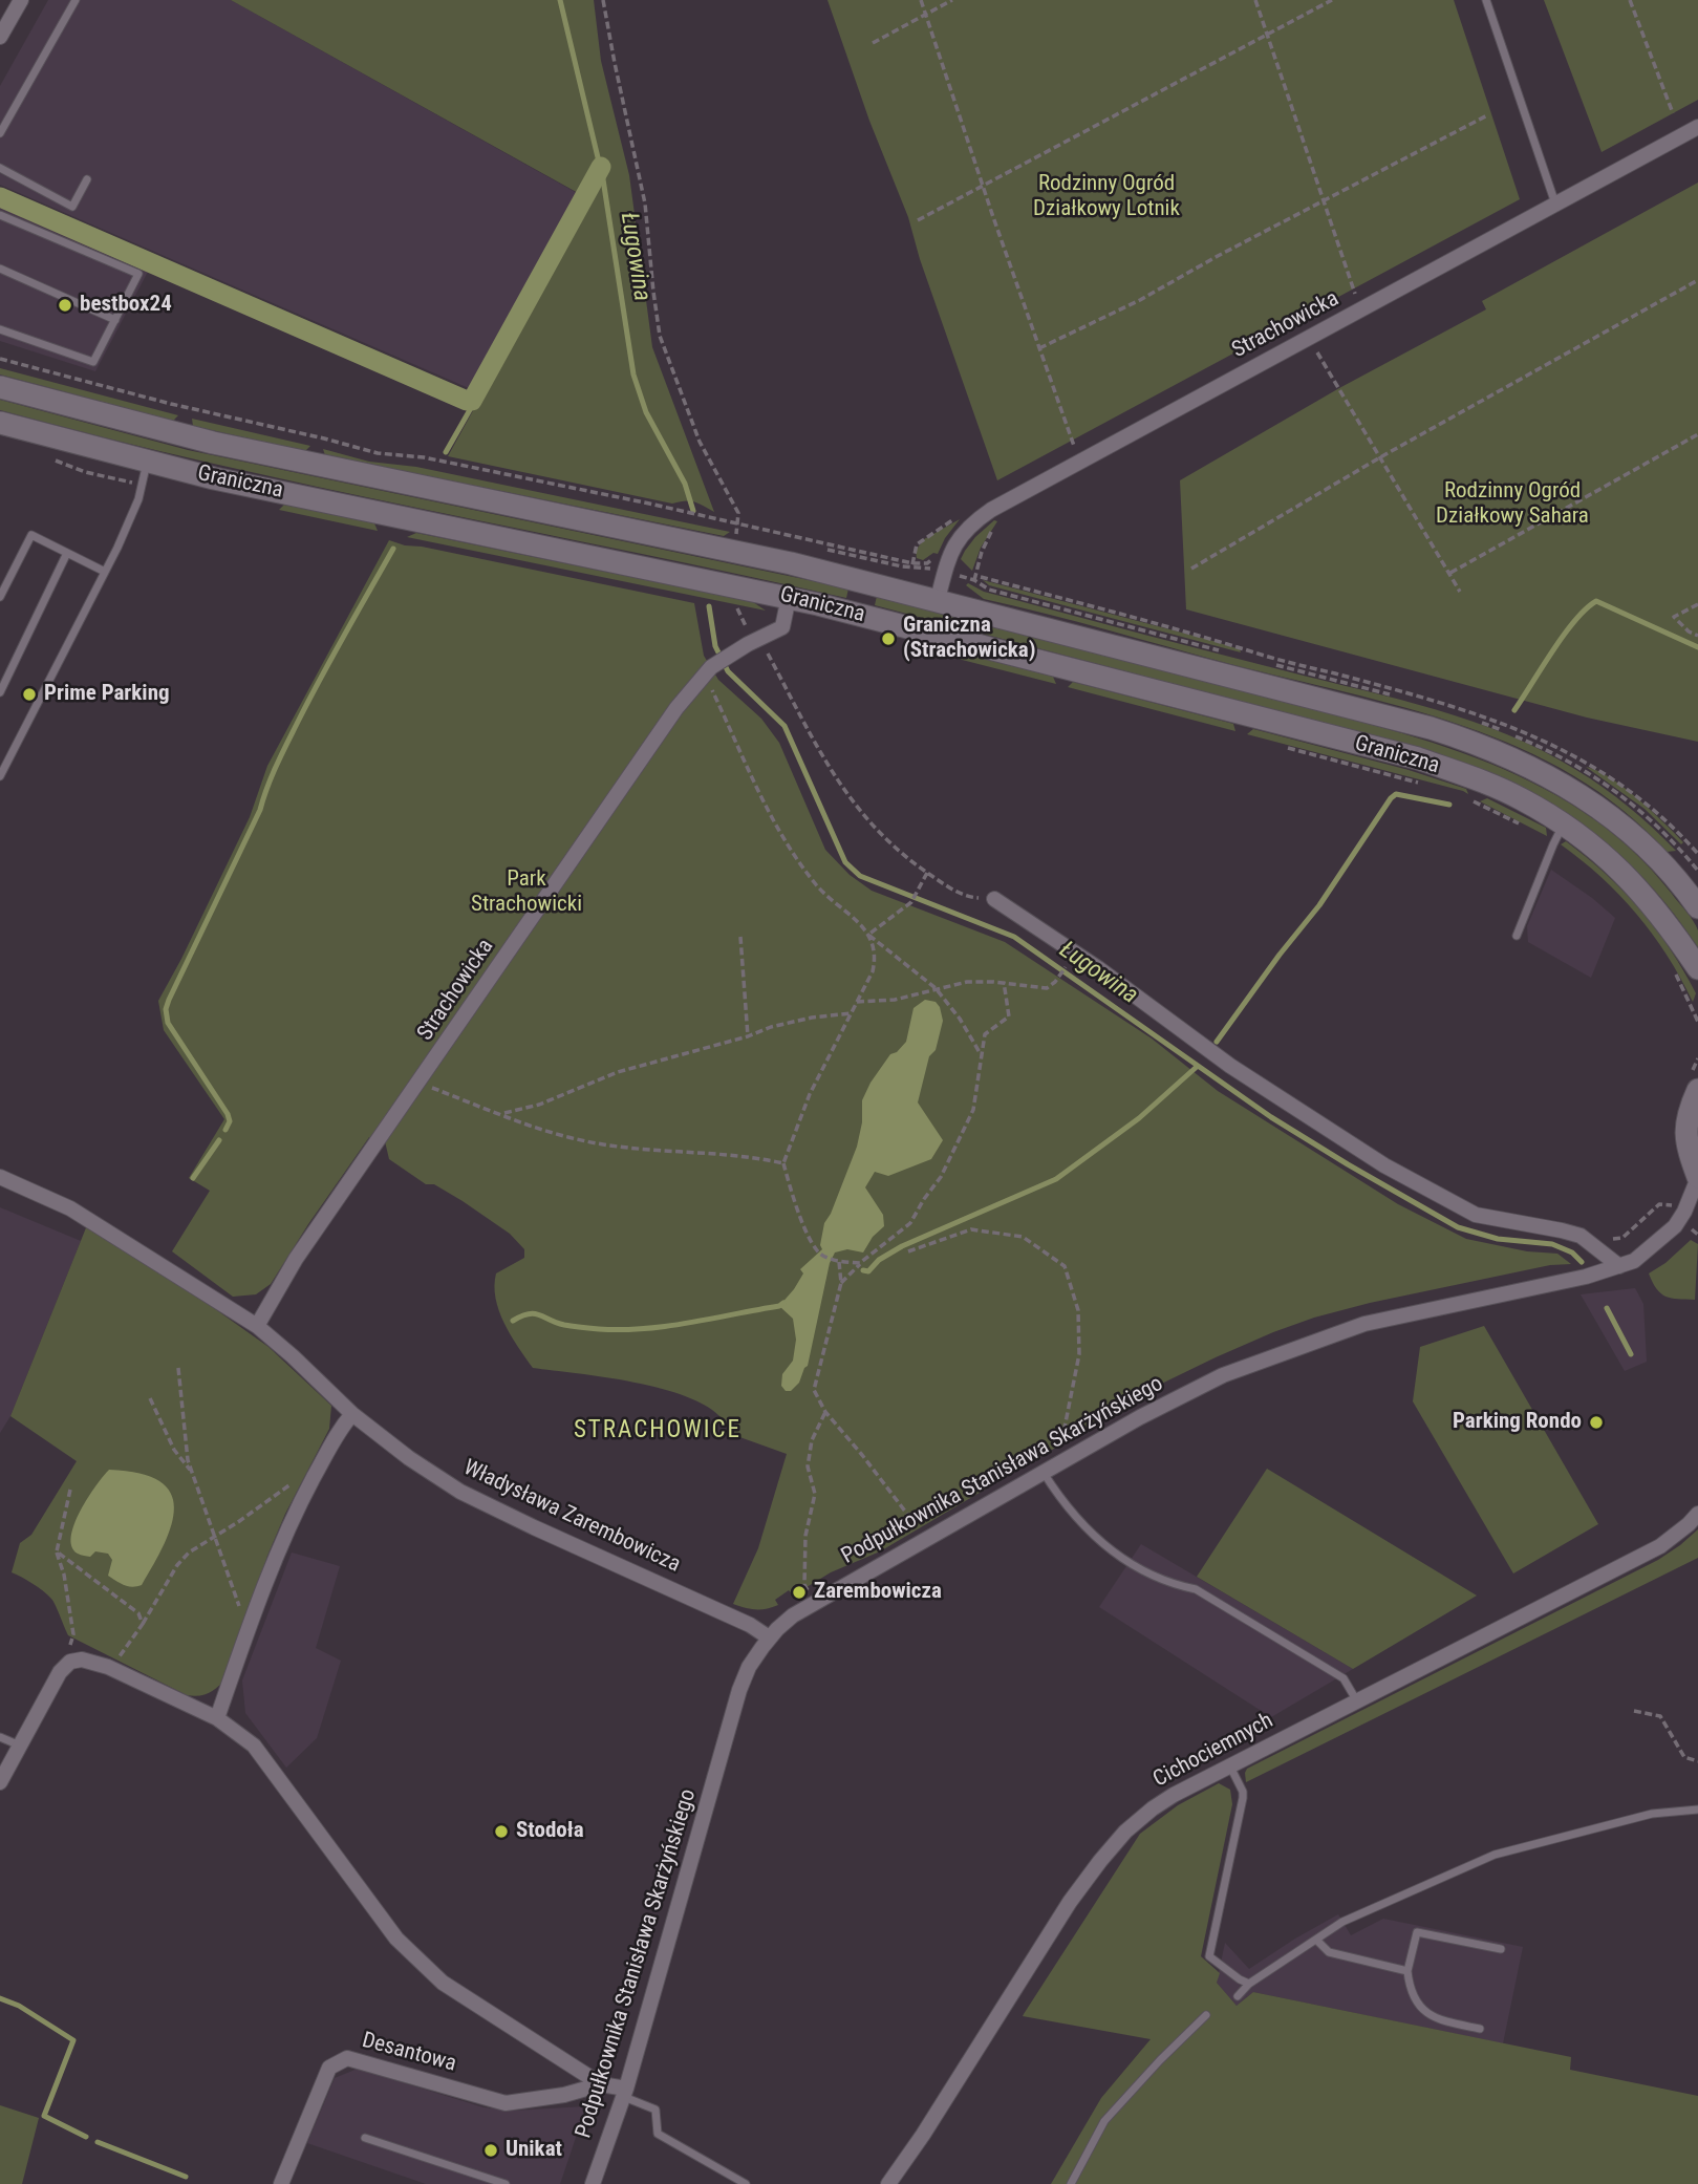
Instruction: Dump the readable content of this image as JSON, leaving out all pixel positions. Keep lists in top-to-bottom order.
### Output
{
  "streets": {
    "main road": ["Graniczna"],
    "street": [
      "Strachowicka",
      "Podpułkownika Stanisława Skarżyńskiego",
      "Władysława Zarembowicza",
      "Cichociemnych",
      "Desantowa"
    ]
  },
  "crossings": [
    ["Strachowicka", "Graniczna"],
    ["Strachowicka", "Władysława Zarembowicza"],
    ["Podpułkownika Stanisława Skarżyńskiego", "Władysława Zarembowicza"]
  ],
  "districts": ["STRACHOWICE"],
  "water": ["Ługowina"],
  "parks": ["Rodzinny Ogród Działkowy Lotnik", "Rodzinny Ogród Działkowy Sahara", "Park Strachowicki"],
  "places": [
    "bestbox24",
    "Graniczna (Strachowicka)",
    "Prime Parking",
    "Parking Rondo",
    "Zarembowicza",
    "Stodoła",
    "Unikat"
  ]
}
